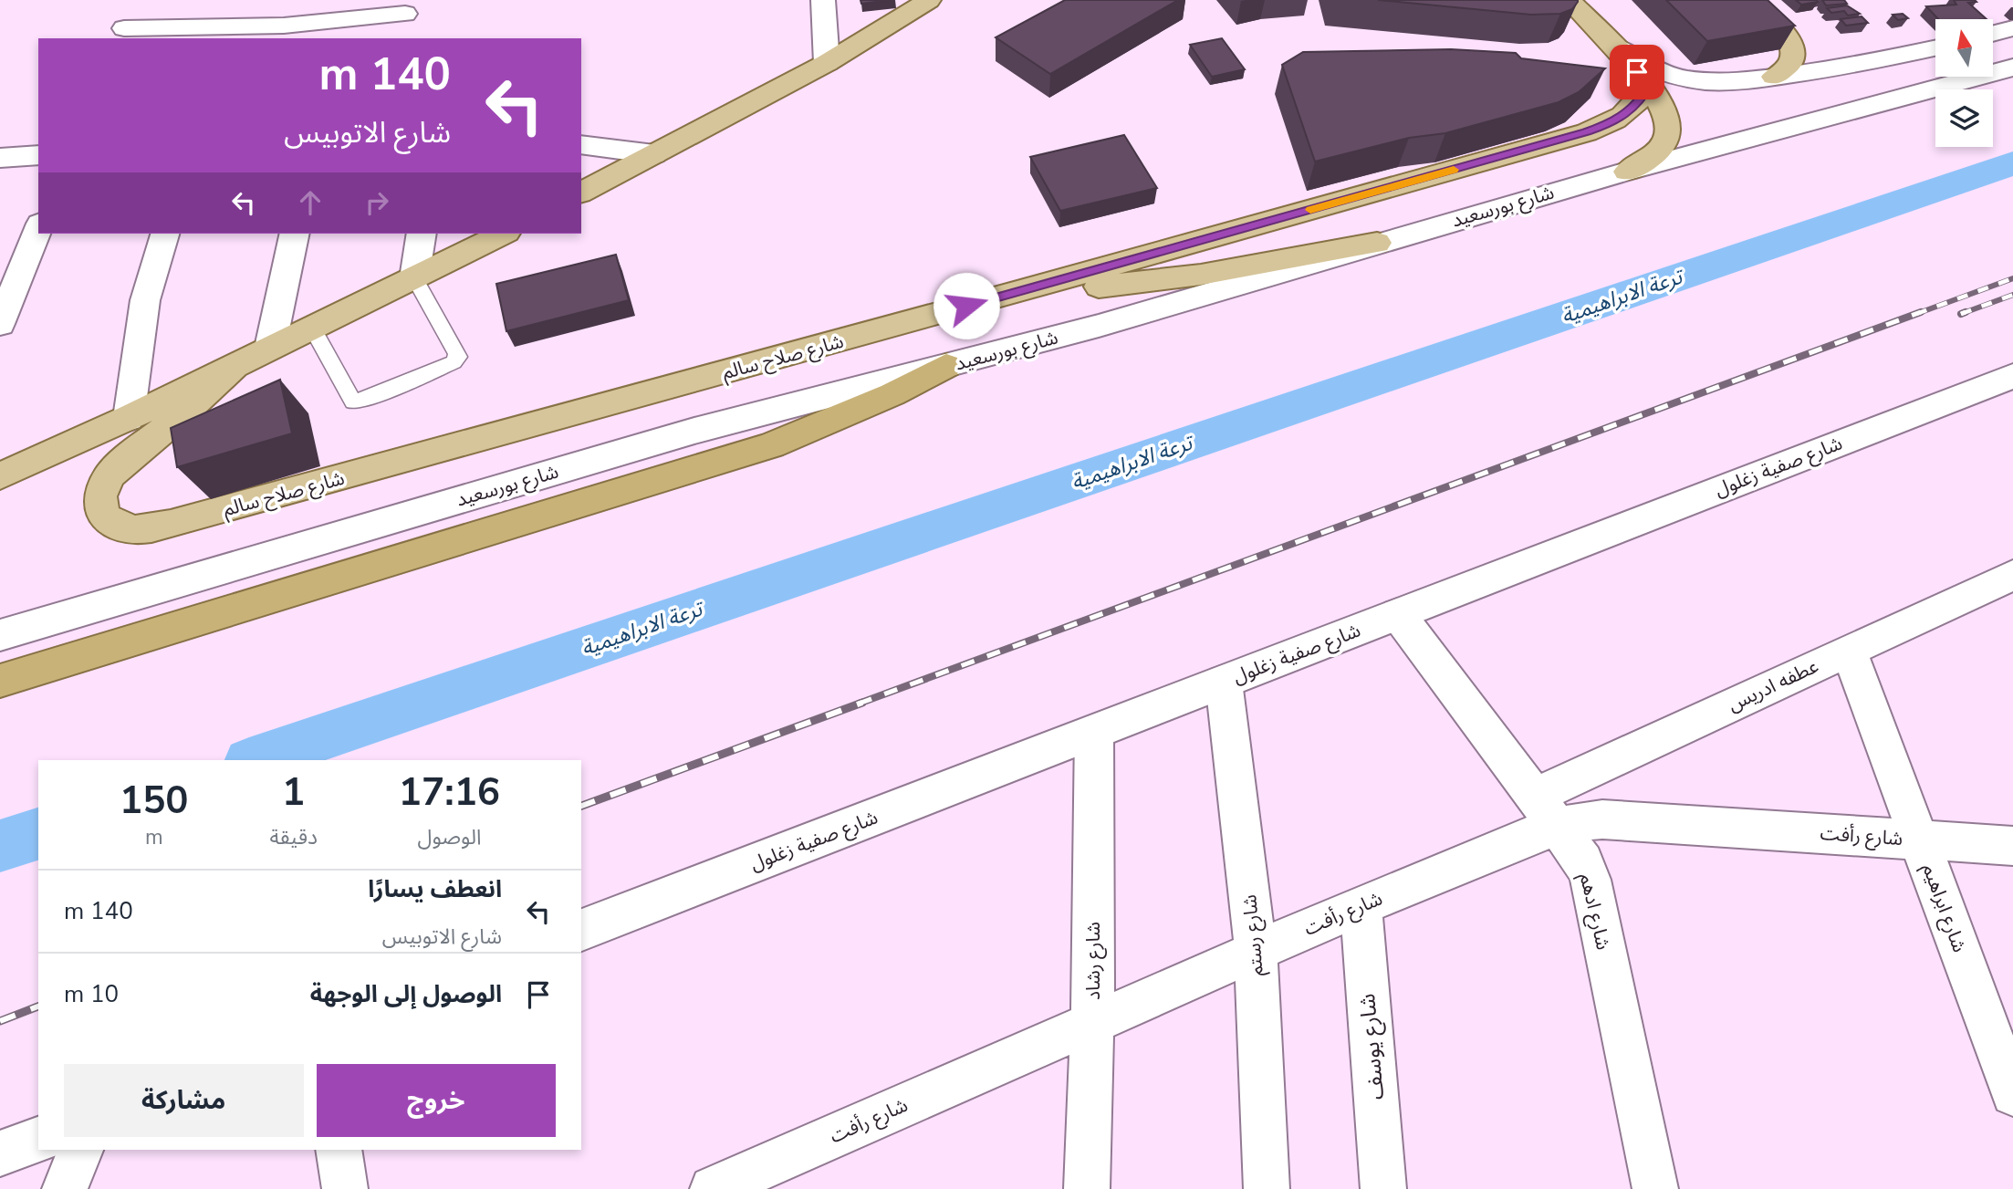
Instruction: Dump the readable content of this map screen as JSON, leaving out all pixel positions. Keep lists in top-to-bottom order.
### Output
{
  "streets": {
    "main road": ["شارع صلاح سالم"],
    "street": [
      "شارع بورسعيد",
      "شارع صفية زغلول",
      "عطفه ادريس",
      "شارع رأفت",
      "شارع ابراهيم",
      "شارع ادهم",
      "شارع رستم",
      "شارع رشاد",
      "شارع يوسف"
    ]
  },
  "crossings": [
    ["شارع صفية زغلول", "شارع ادهم"],
    ["شارع صفية زغلول", "شارع رستم"],
    ["شارع صفية زغلول", "شارع رشاد"],
    ["عطفه ادريس", "شارع رأفت"],
    ["عطفه ادريس", "شارع ابراهيم"],
    ["عطفه ادريس", "شارع ادهم"],
    ["شارع رأفت", "شارع ابراهيم"],
    ["شارع رأفت", "شارع ادهم"],
    ["شارع رأفت", "شارع رستم"],
    ["شارع رأفت", "شارع رشاد"],
    ["شارع رأفت", "شارع يوسف"]
  ],
  "water": ["ترعة الابراهيمية"],
  "north": "top",
  "page": {
    "turn": ["140 m", "شارع الاتوبيس"],
    "eta": [
      "17:16",
      "الوصول",
      "1",
      "دقيقة",
      "150",
      "m"
    ],
    "list": [
      {
        "name": "انعطف يسارًا",
        "note": "شارع الاتوبيس",
        "value": "140 m"
      },
      {
        "name": "الوصول إلى الوجهة",
        "value": "10 m"
      }
    ],
    "buttons": ["خروج", "مشاركة"]
  }
}
